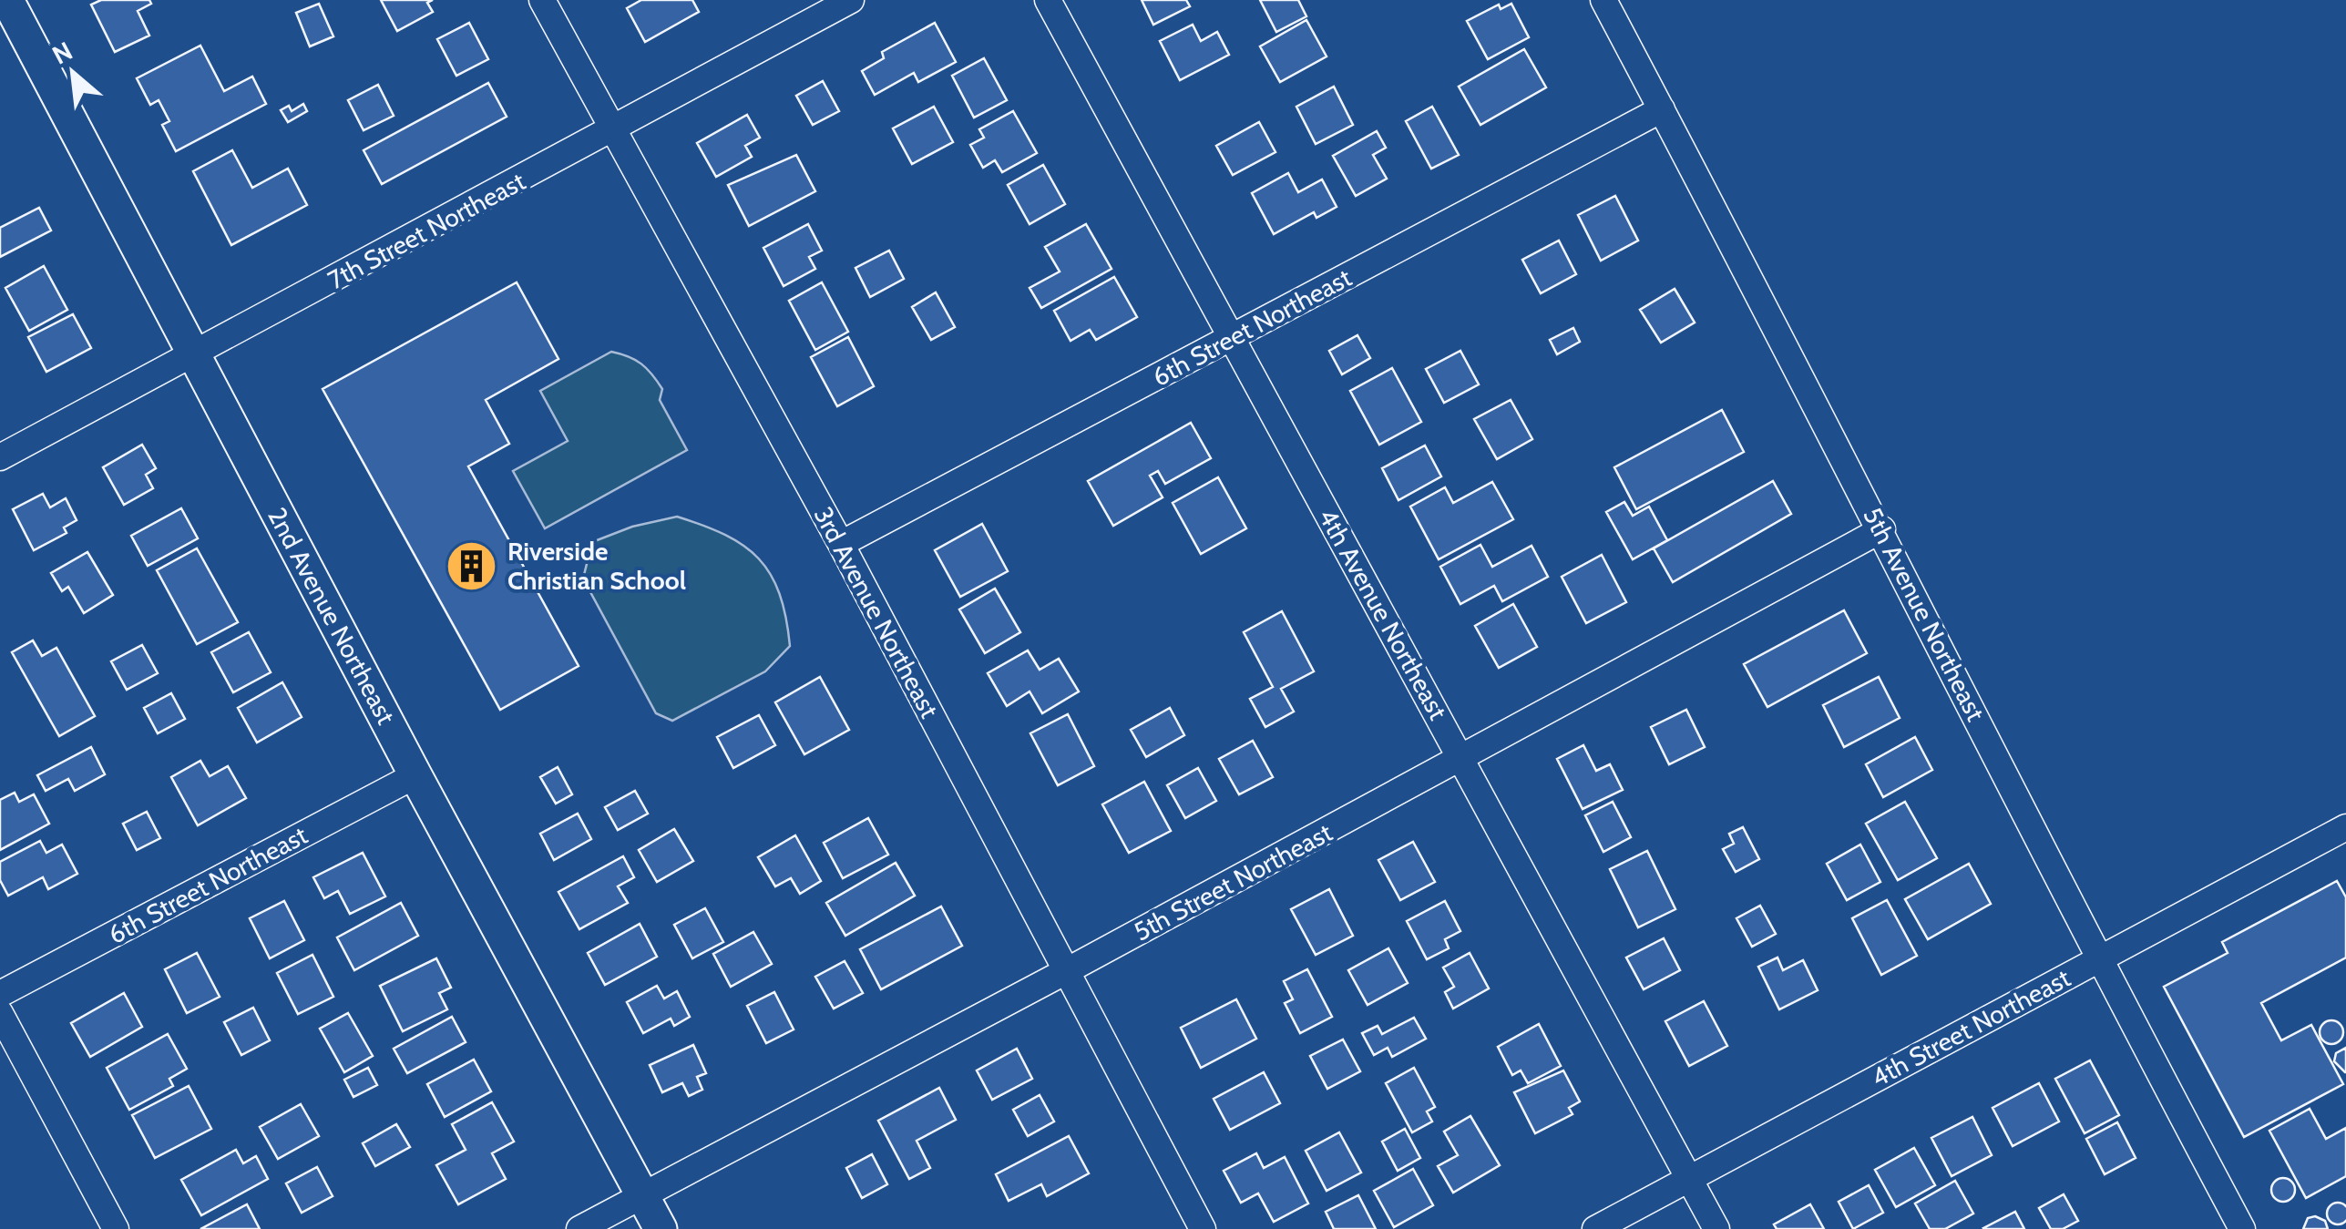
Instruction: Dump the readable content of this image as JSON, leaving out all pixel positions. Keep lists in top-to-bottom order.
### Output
{
  "streets": {
    "street": [
      "7th Street Northeast",
      "6th Street Northeast",
      "3rd Avenue Northeast",
      "4th Avenue Northeast",
      "5th Avenue Northeast",
      "2nd Avenue Northeast",
      "5th Street Northeast",
      "4th Street Northeast"
    ]
  },
  "crossings": [
    ["7th Street Northeast", "3rd Avenue Northeast"],
    ["7th Street Northeast", "2nd Avenue Northeast"],
    ["6th Street Northeast", "3rd Avenue Northeast"],
    ["6th Street Northeast", "4th Avenue Northeast"],
    ["6th Street Northeast", "5th Avenue Northeast"],
    ["6th Street Northeast", "2nd Avenue Northeast"],
    ["3rd Avenue Northeast", "5th Street Northeast"],
    ["4th Avenue Northeast", "5th Street Northeast"],
    ["4th Avenue Northeast", "4th Street Northeast"],
    ["5th Avenue Northeast", "5th Street Northeast"],
    ["5th Avenue Northeast", "4th Street Northeast"],
    ["2nd Avenue Northeast", "5th Street Northeast"]
  ],
  "places": {
    "building": ["Riverside Christian School"]
  },
  "north": "top left"
}
